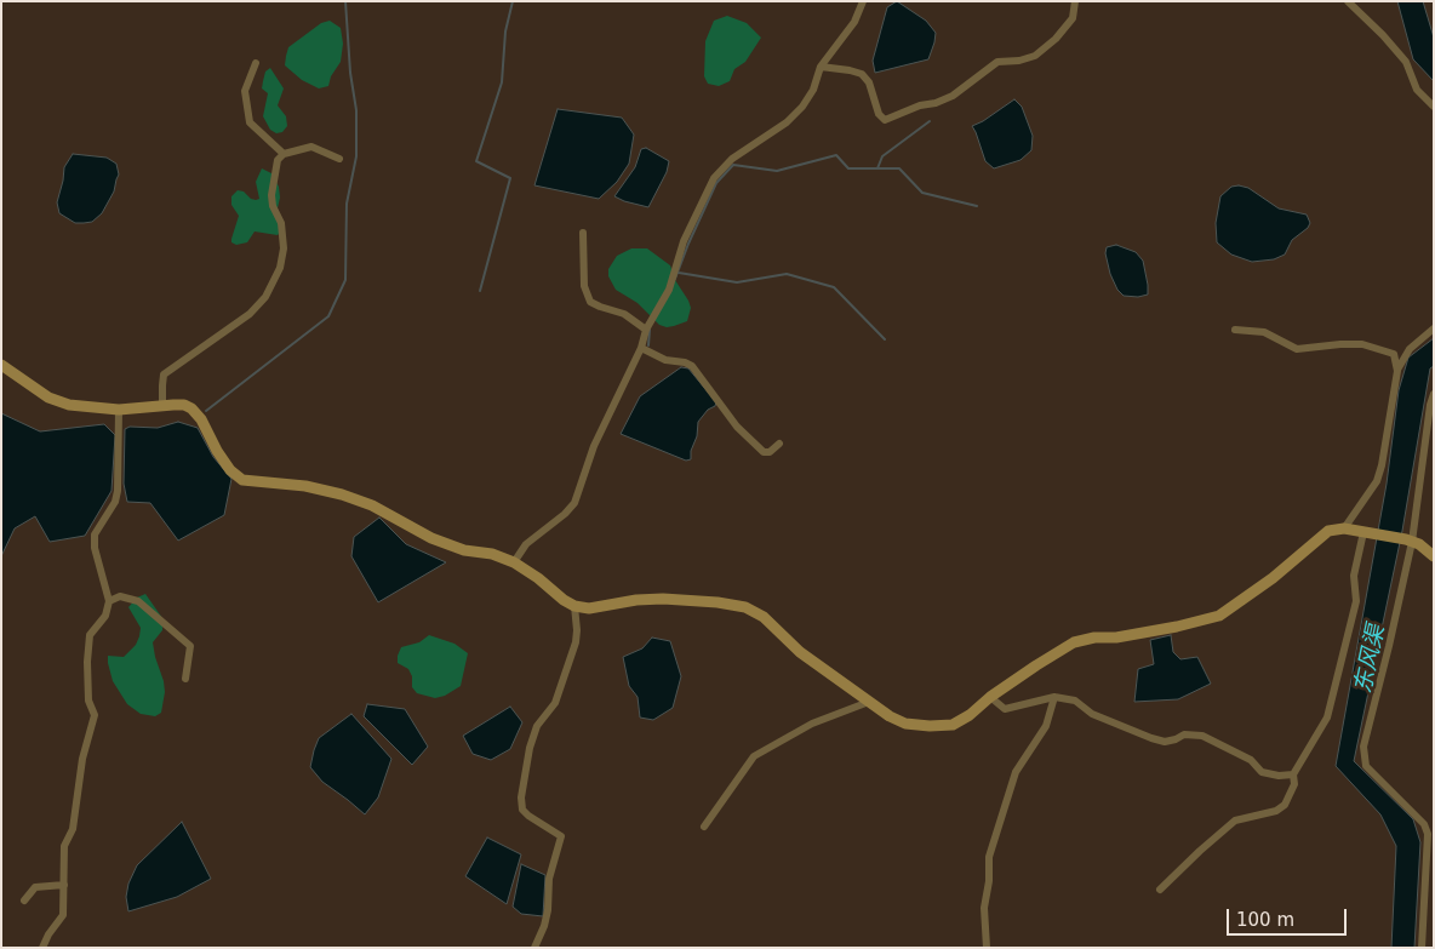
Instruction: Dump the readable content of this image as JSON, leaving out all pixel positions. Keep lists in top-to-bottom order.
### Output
{
  "water": ["东风渠"],
  "scale_bar": "100 m"
}
